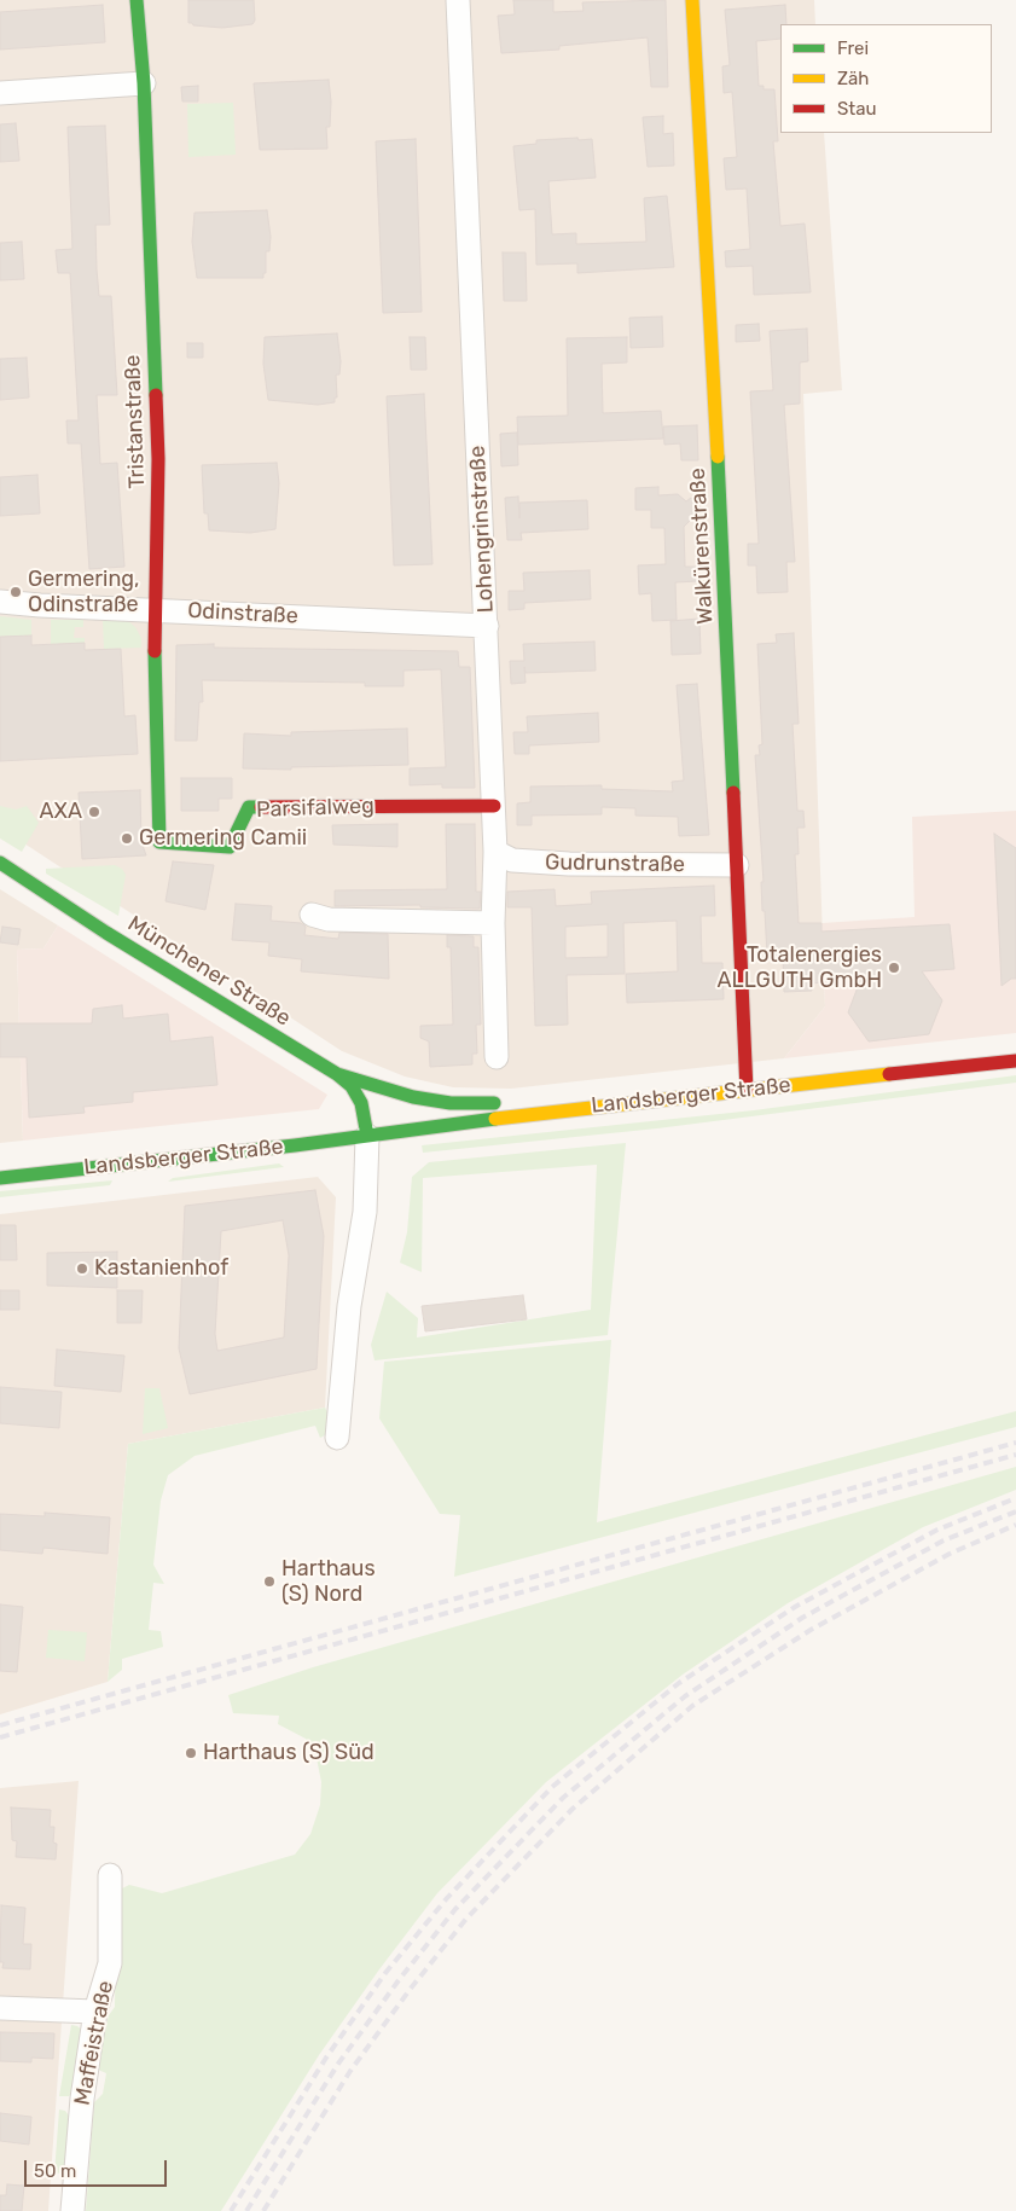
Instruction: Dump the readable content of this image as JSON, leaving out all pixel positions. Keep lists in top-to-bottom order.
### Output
{
  "streets": {
    "street": [
      "Tristanstraße",
      "Lohengrinstraße",
      "Walkürenstraße",
      "Odinstraße",
      "Parsifalweg",
      "Gudrunstraße",
      "Münchener Straße",
      "Landsberger Straße",
      "Maffeistraße"
    ]
  },
  "crossings": [
    ["Tristanstraße", "Odinstraße"],
    ["Tristanstraße", "Parsifalweg"],
    ["Lohengrinstraße", "Odinstraße"],
    ["Lohengrinstraße", "Parsifalweg"],
    ["Lohengrinstraße", "Gudrunstraße"],
    ["Walkürenstraße", "Gudrunstraße"],
    ["Walkürenstraße", "Landsberger Straße"],
    ["Münchener Straße", "Landsberger Straße"]
  ],
  "places": [
    "Germering, Odinstraße",
    "AXA",
    "Germering Camii",
    "Totalenergies ALLGUTH GmbH",
    "Kastanienhof",
    "Harthaus (S) Nord",
    "Harthaus (S) Süd"
  ],
  "legend": ["Frei", "Zäh", "Stau"],
  "scale_bar": "50 m"
}
